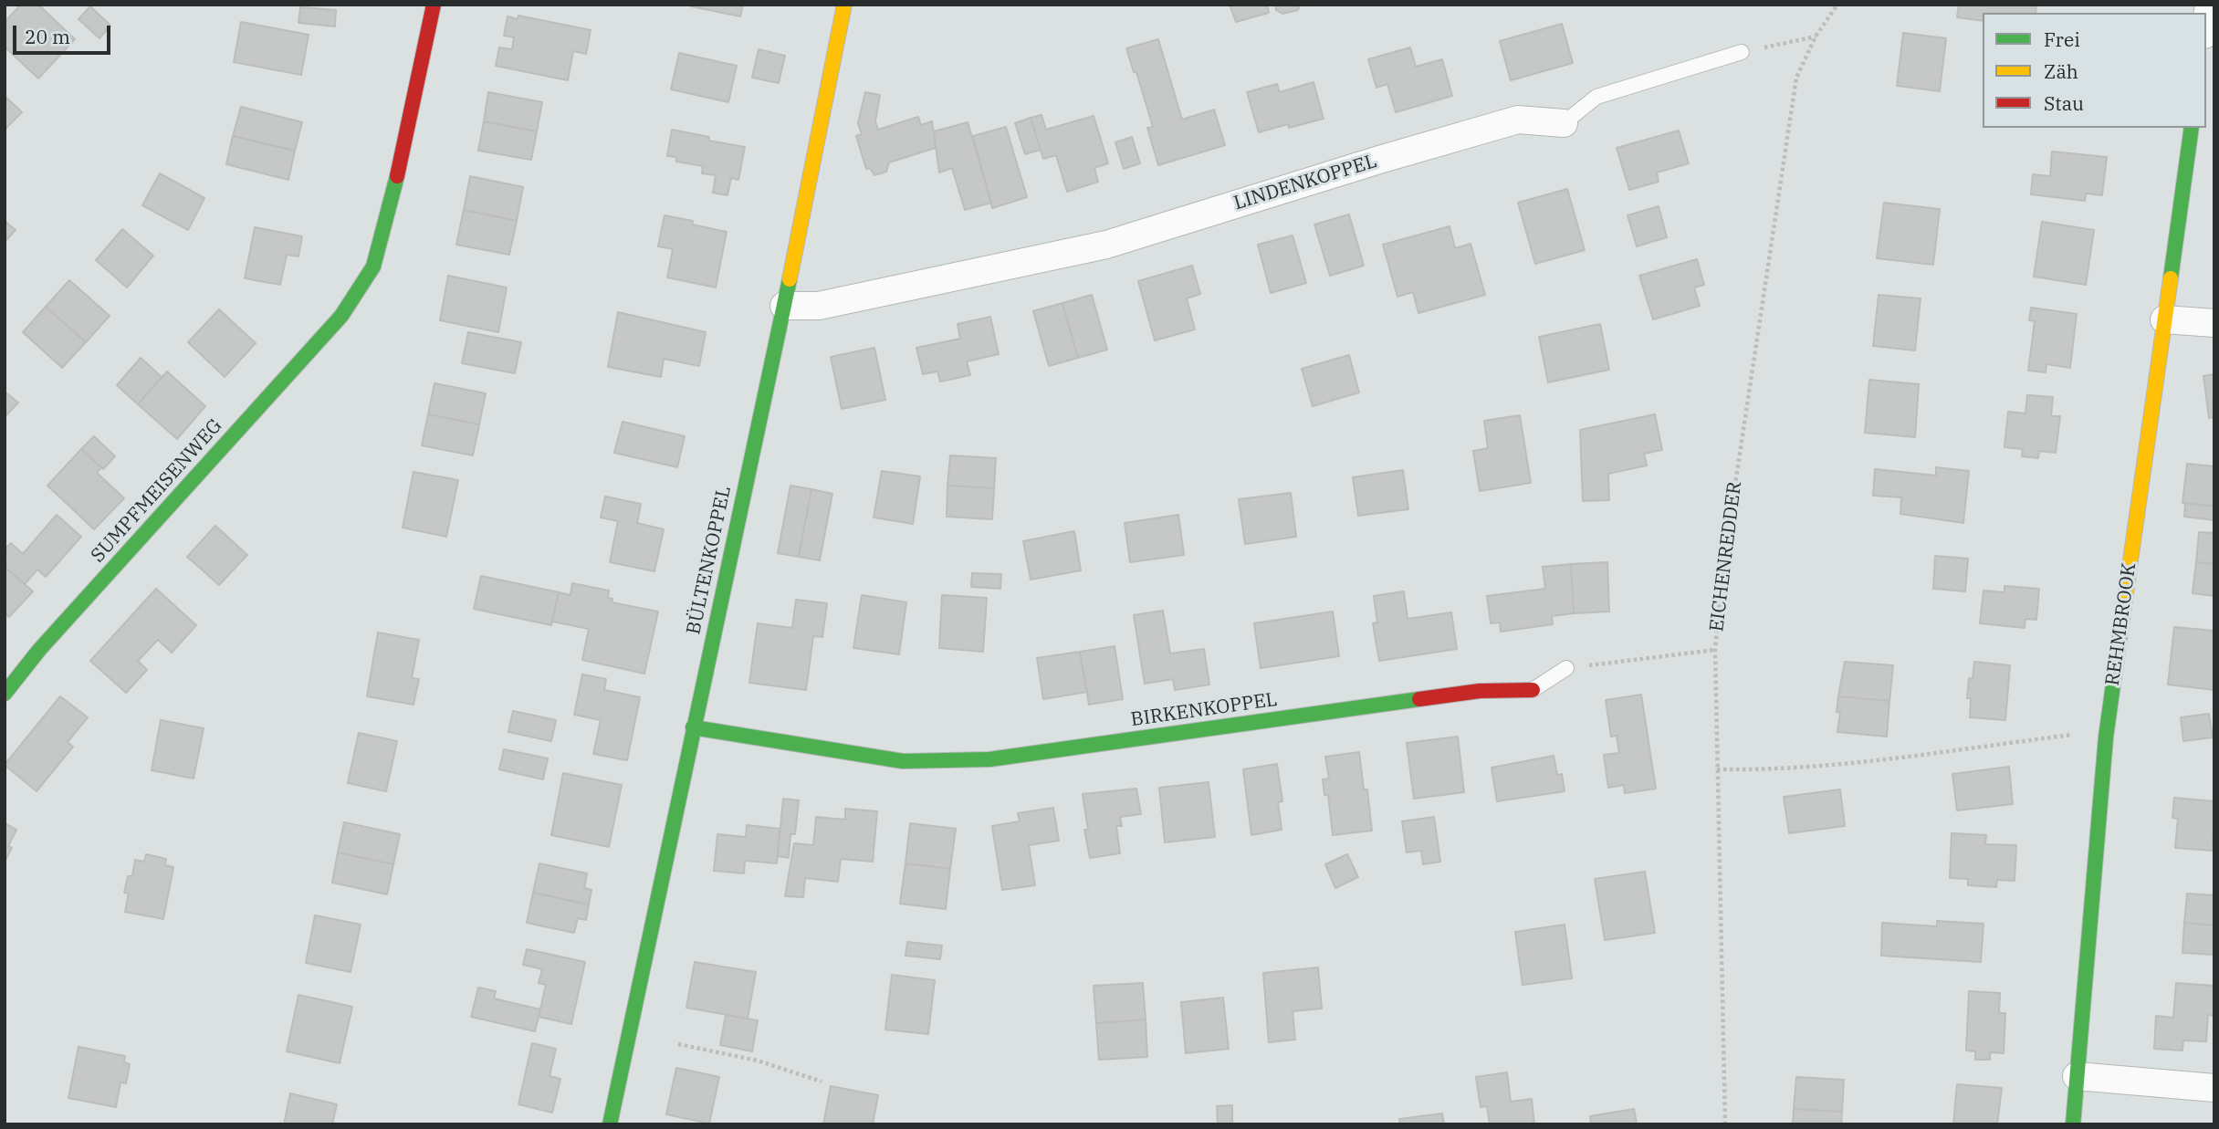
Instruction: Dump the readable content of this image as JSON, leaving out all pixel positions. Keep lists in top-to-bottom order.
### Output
{
  "streets": {
    "street": [
      "LINDENKOPPEL",
      "SUMPFMEISENWEG",
      "BÜLTENKOPPEL",
      "REHMBROOK",
      "BIRKENKOPPEL"
    ],
    "path": ["EICHENREDDER"]
  },
  "crossings": [
    ["LINDENKOPPEL", "BÜLTENKOPPEL"],
    ["BÜLTENKOPPEL", "BIRKENKOPPEL"]
  ],
  "legend": ["Frei", "Zäh", "Stau"],
  "scale_bar": "20 m"
}
